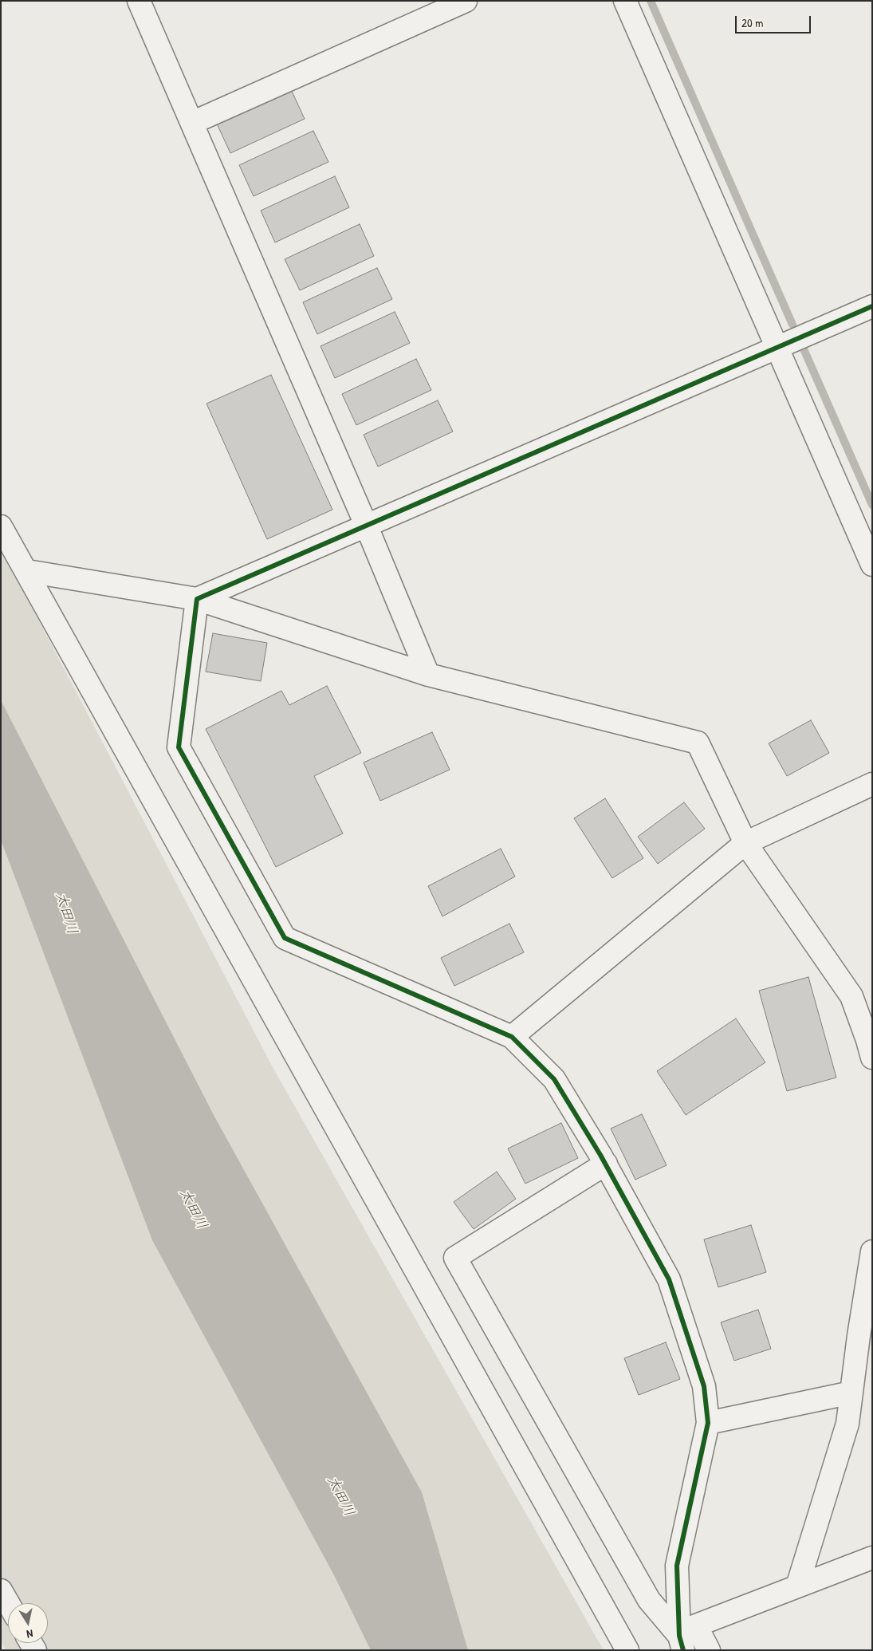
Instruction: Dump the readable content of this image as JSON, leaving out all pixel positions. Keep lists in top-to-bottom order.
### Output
{
  "water": ["太田川"],
  "scale_bar": "20 m",
  "north": "bottom"
}
